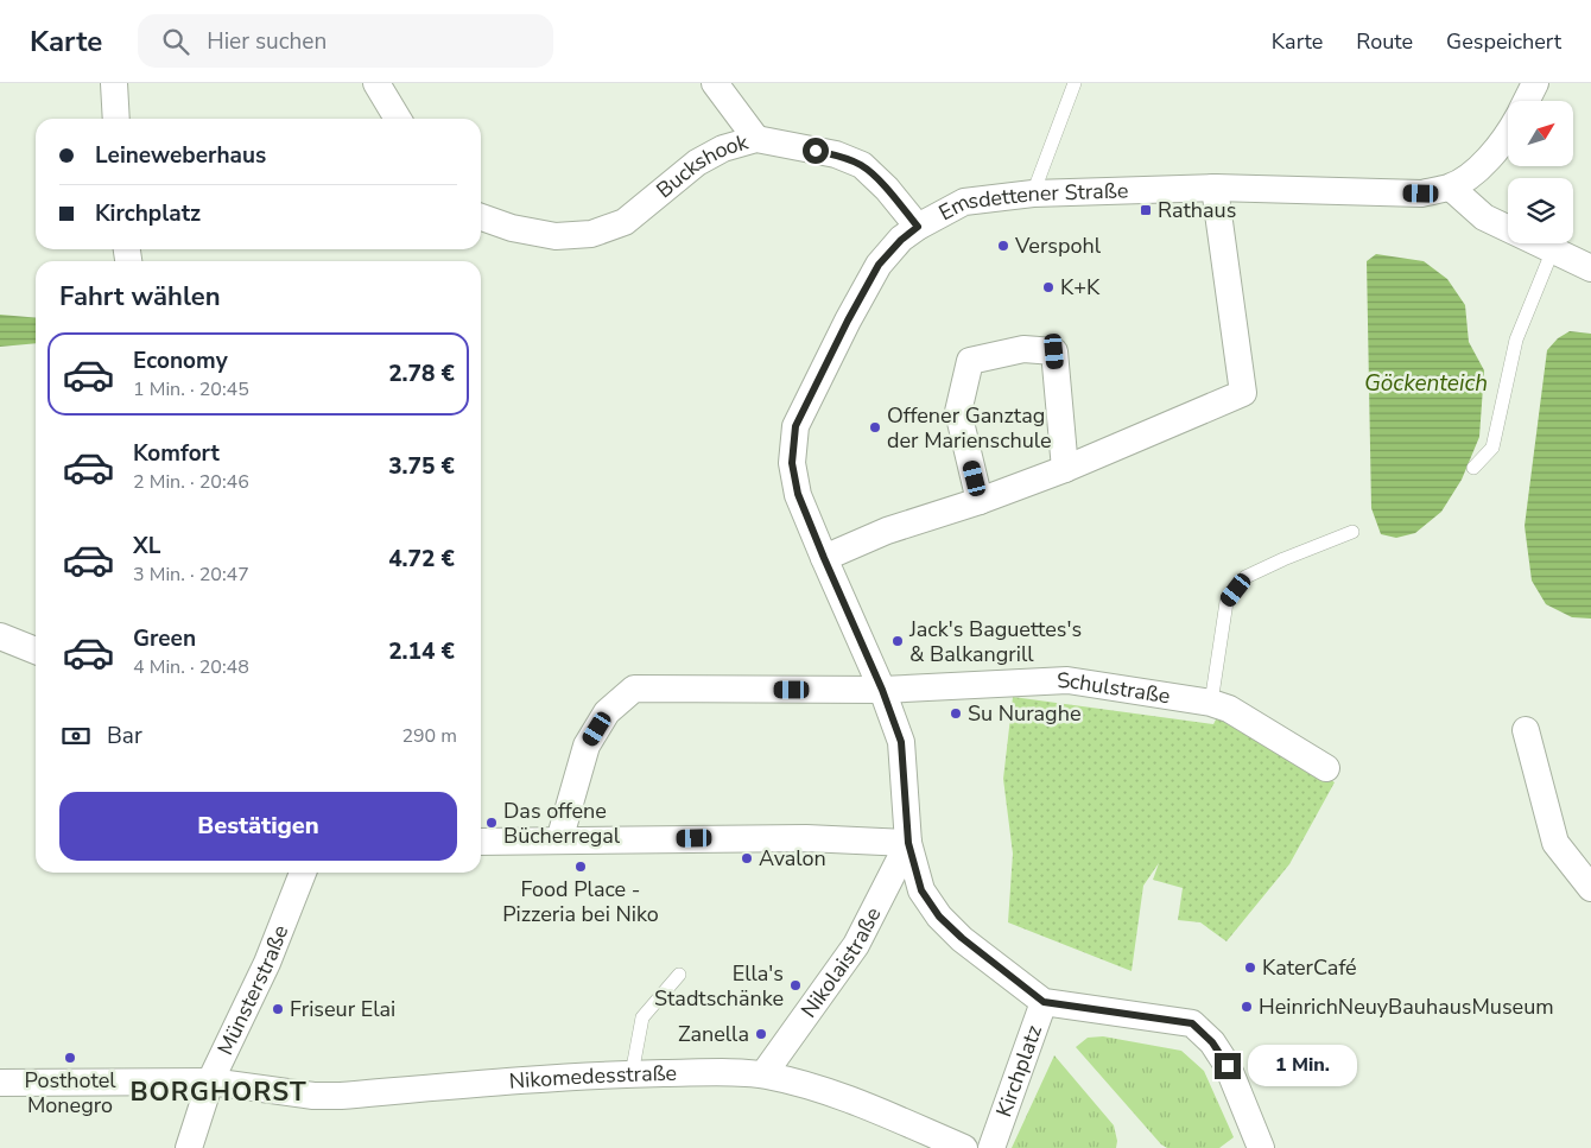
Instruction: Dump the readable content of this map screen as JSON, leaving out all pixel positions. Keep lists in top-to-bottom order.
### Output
{
  "streets": {
    "street": [
      "Buckshook",
      "Emsdettener Straße",
      "Schulstraße",
      "Nikolaistraße",
      "Münsterstraße",
      "Kirchplatz",
      "Nikomedesstraße"
    ]
  },
  "crossings": [
    ["Buckshook", "Emsdettener Straße"],
    ["Emsdettener Straße", "Schulstraße"],
    ["Emsdettener Straße", "Nikolaistraße"],
    ["Emsdettener Straße", "Kirchplatz"],
    ["Nikolaistraße", "Nikomedesstraße"],
    ["Münsterstraße", "Nikomedesstraße"]
  ],
  "districts": ["BORGHORST"],
  "water": ["Göckenteich"],
  "places": {
    "transit": ["Rathaus"],
    "other": [
      "Verspohl",
      "K+K",
      "Offener Ganztag der Marienschule",
      "Jack's Baguettes's & Balkangrill",
      "Su Nuraghe",
      "Das offene Bücherregal",
      "Avalon",
      "Food Place - Pizzeria bei Niko",
      "KaterCafé",
      "Ella's Stadtschänke",
      "HeinrichNeuyBauhausMuseum",
      "Friseur Elai",
      "Zanella",
      "Posthotel Monegro"
    ]
  },
  "north": "top right",
  "page": {
    "header": "Karte",
    "search": "Hier suchen",
    "nav": ["Karte", "Route", "Gespeichert"],
    "banner": ["Leineweberhaus", "Kirchplatz"],
    "heading": "Fahrt wählen",
    "list": [
      {
        "name": "Economy",
        "note": "1 Min. · 20:45",
        "value": "2.78 €"
      },
      {
        "name": "Komfort",
        "note": "2 Min. · 20:46",
        "value": "3.75 €"
      },
      {
        "name": "XL",
        "note": "3 Min. · 20:47",
        "value": "4.72 €"
      },
      {
        "name": "Green",
        "note": "4 Min. · 20:48",
        "value": "2.14 €"
      }
    ],
    "pay": ["Bar", "290 m"],
    "buttons": "Bestätigen",
    "bubble": "1 Min."
  }
}
